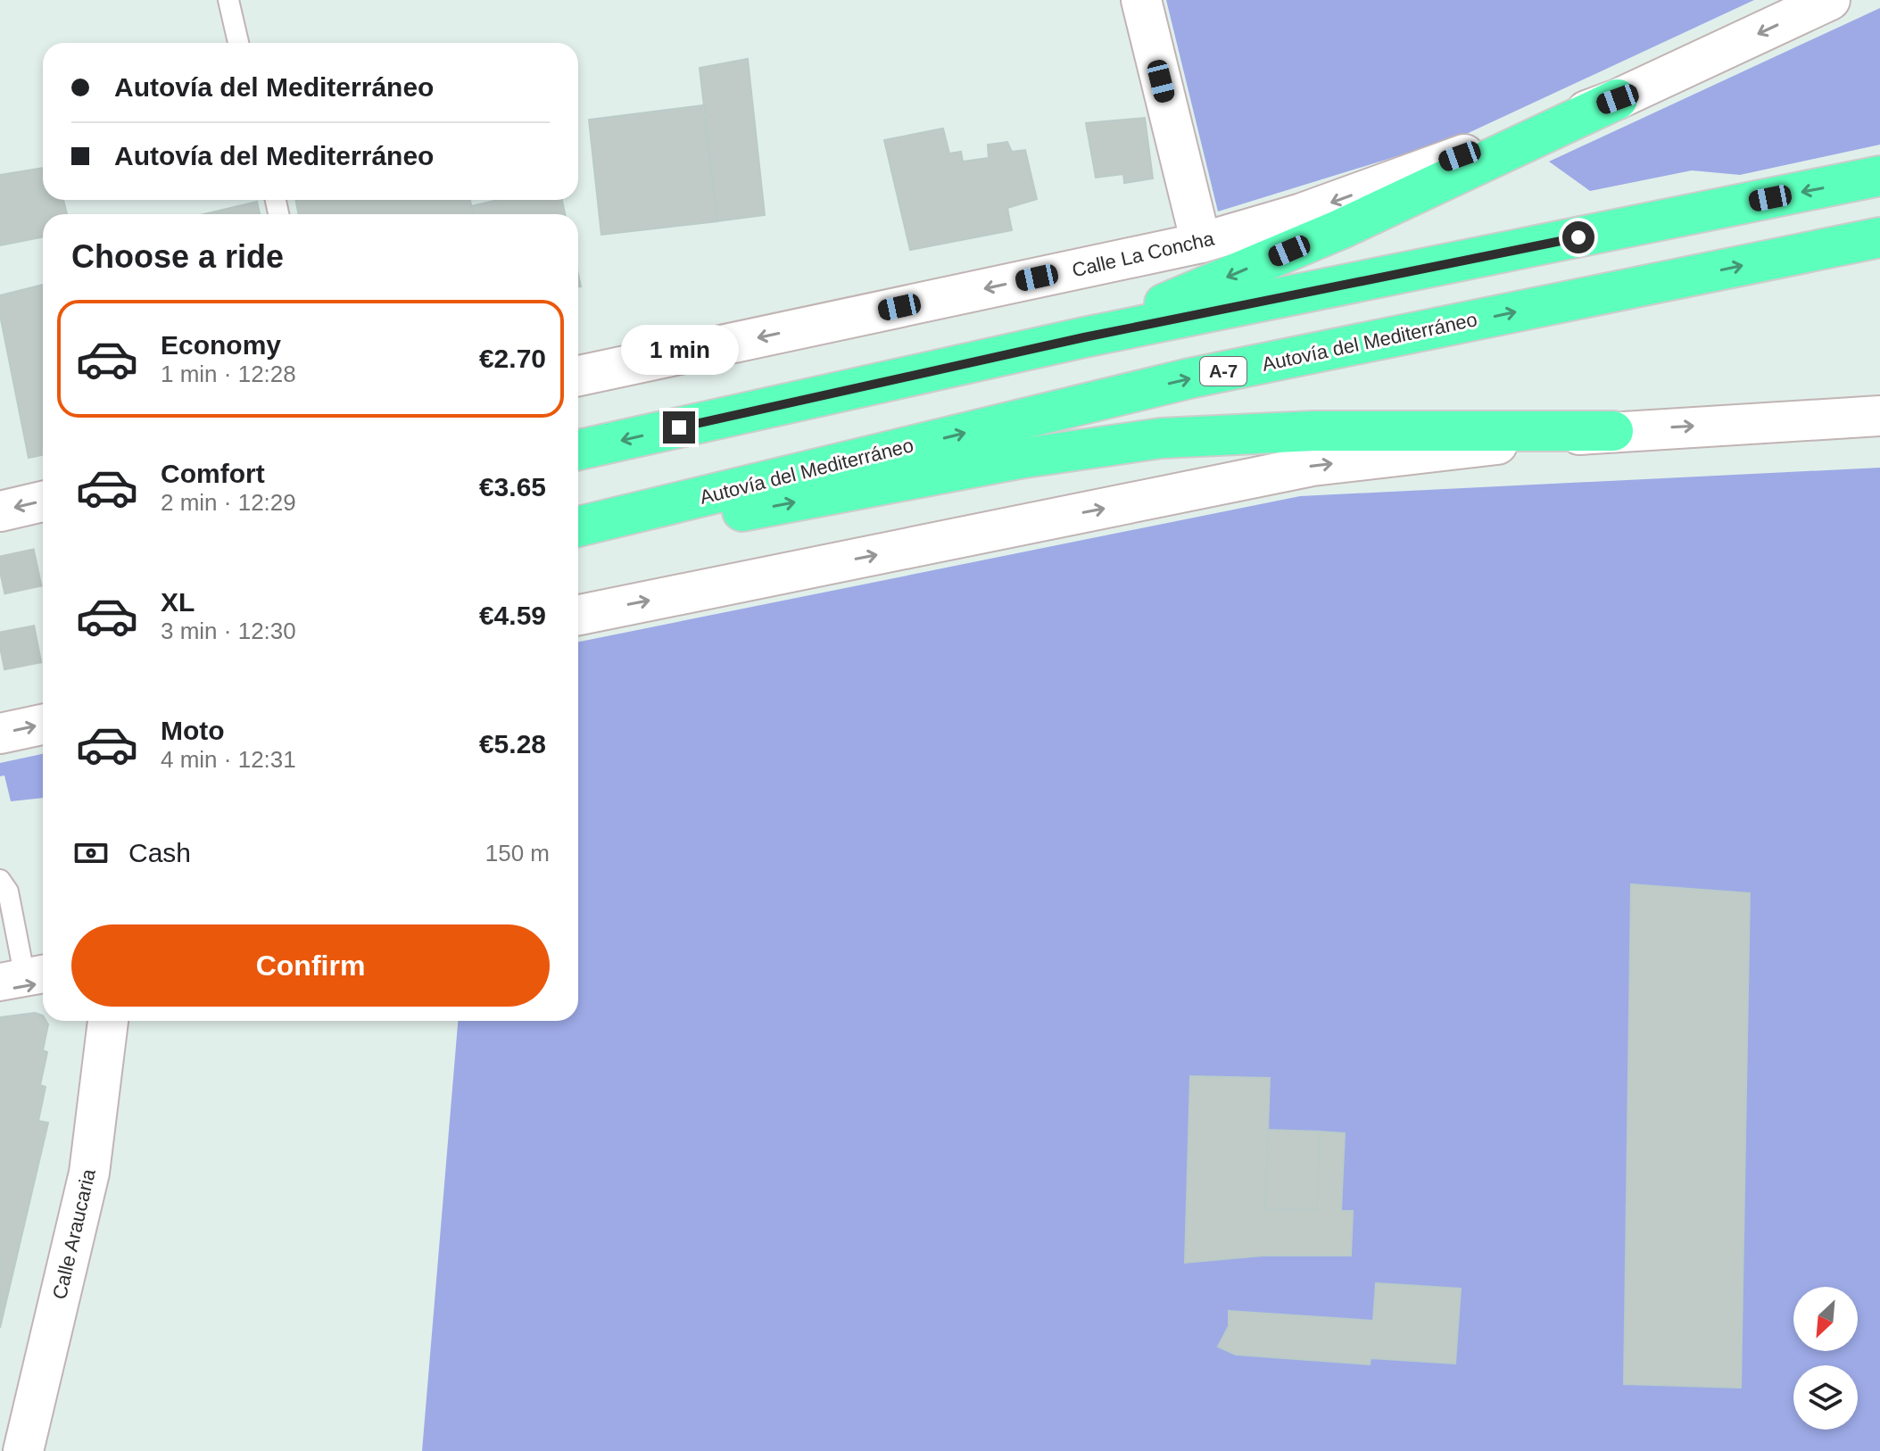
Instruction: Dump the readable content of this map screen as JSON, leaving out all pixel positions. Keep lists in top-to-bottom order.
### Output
{
  "streets": {
    "highway": ["Autovía del Mediterráneo", "A-7"],
    "street": ["Calle La Concha", "Calle Araucaria"]
  },
  "north": "bottom left",
  "page": {
    "banner": ["Autovía del Mediterráneo", "Autovía del Mediterráneo"],
    "heading": "Choose a ride",
    "list": [
      {
        "name": "Economy",
        "note": "1 min · 12:28",
        "value": "€2.70"
      },
      {
        "name": "Comfort",
        "note": "2 min · 12:29",
        "value": "€3.65"
      },
      {
        "name": "XL",
        "note": "3 min · 12:30",
        "value": "€4.59"
      },
      {
        "name": "Moto",
        "note": "4 min · 12:31",
        "value": "€5.28"
      }
    ],
    "bubble": "1 min",
    "pay": ["Cash", "150 m"],
    "buttons": "Confirm"
  }
}
